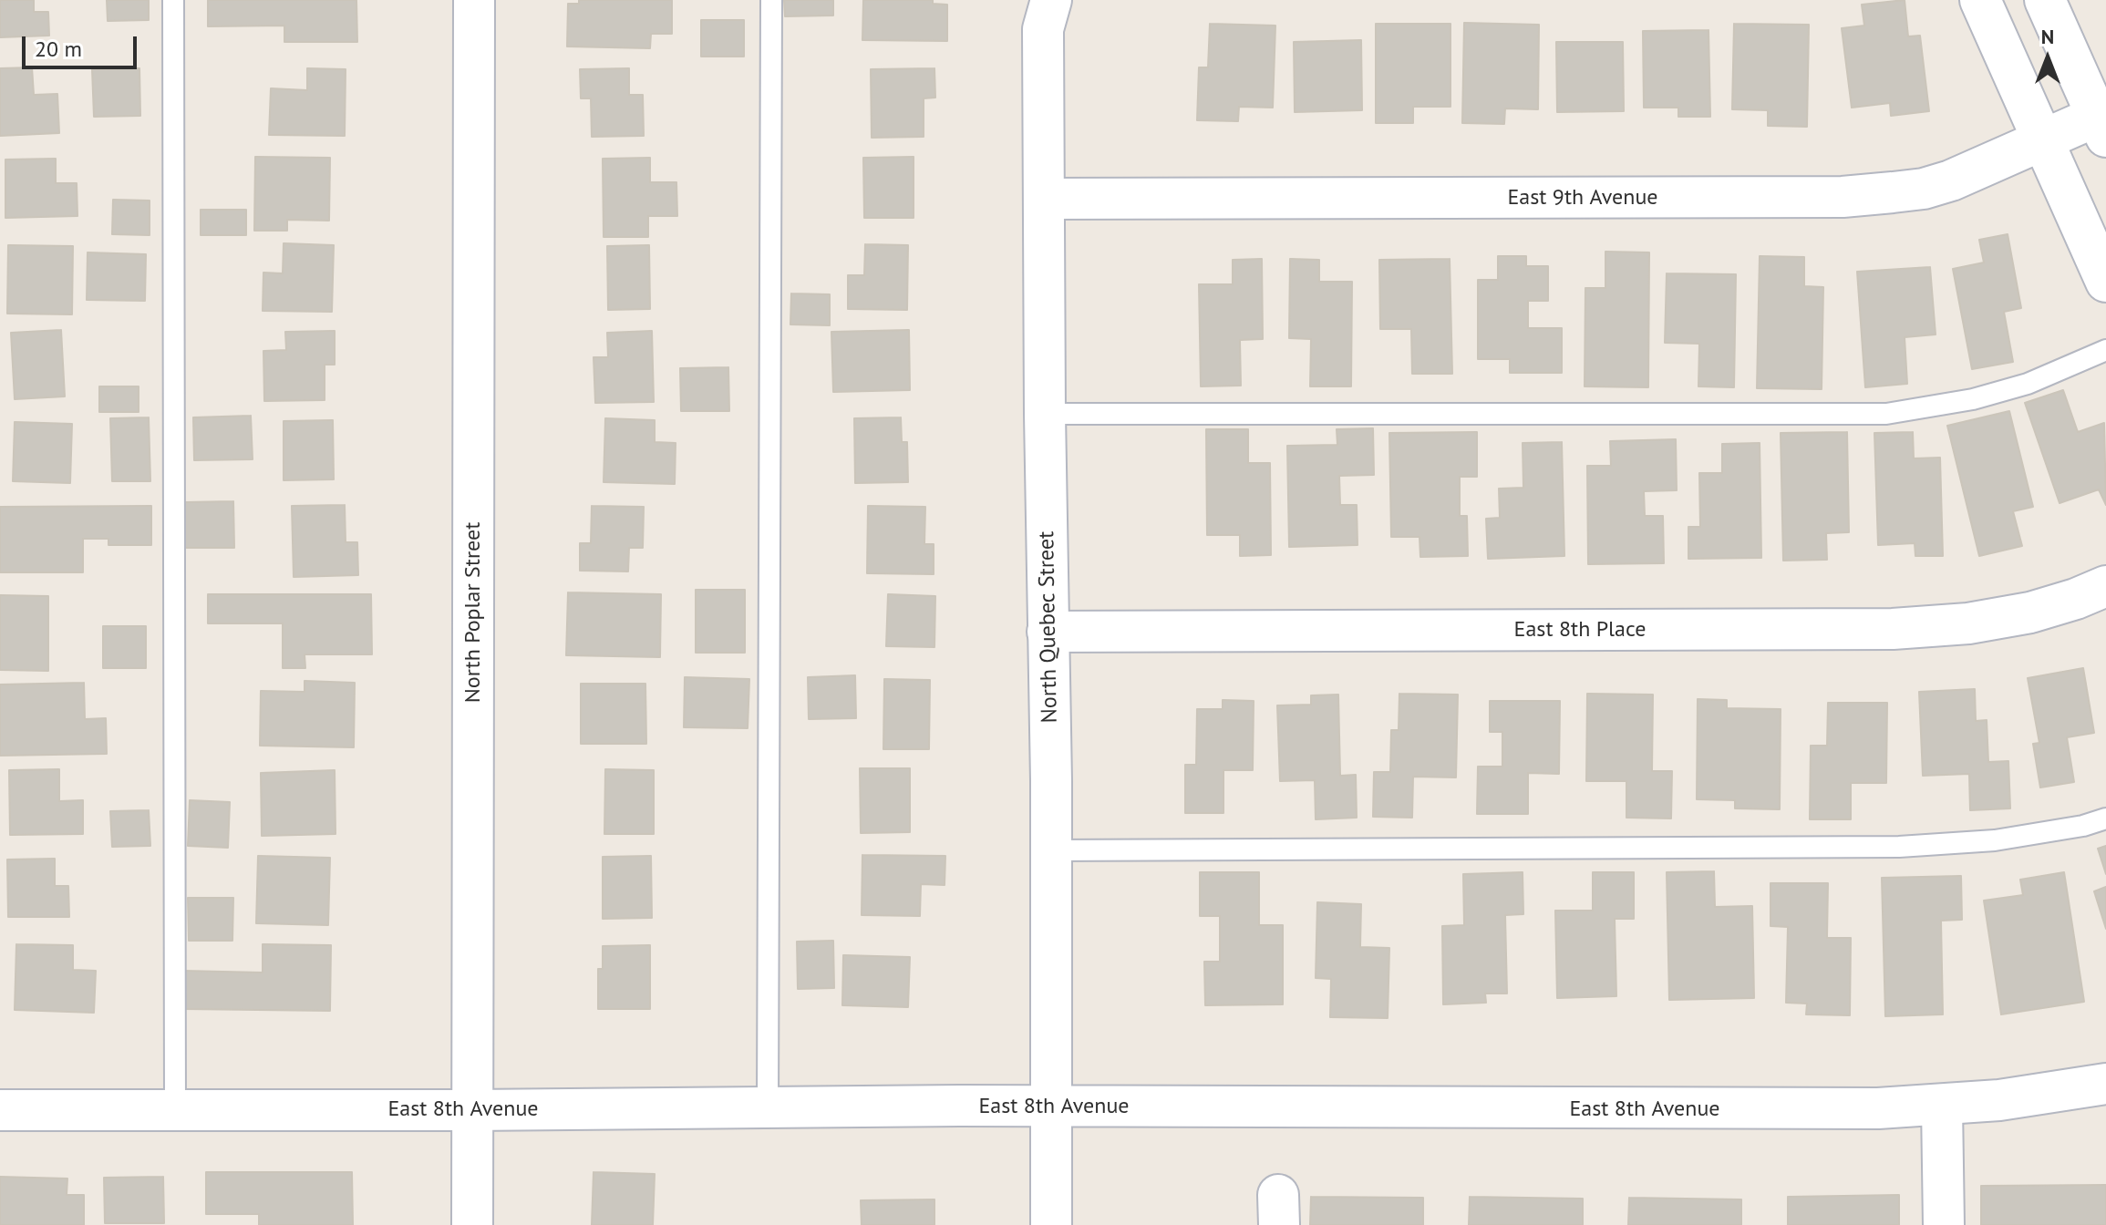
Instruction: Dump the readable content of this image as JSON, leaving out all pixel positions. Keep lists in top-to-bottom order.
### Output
{
  "streets": {
    "street": [
      "East 9th Avenue",
      "North Poplar Street",
      "North Quebec Street",
      "East 8th Place",
      "East 8th Avenue"
    ]
  },
  "crossings": [
    ["East 9th Avenue", "North Quebec Street"],
    ["North Poplar Street", "East 8th Avenue"],
    ["North Quebec Street", "East 8th Place"],
    ["North Quebec Street", "East 8th Avenue"]
  ],
  "scale_bar": "20 m",
  "north": "top"
}
